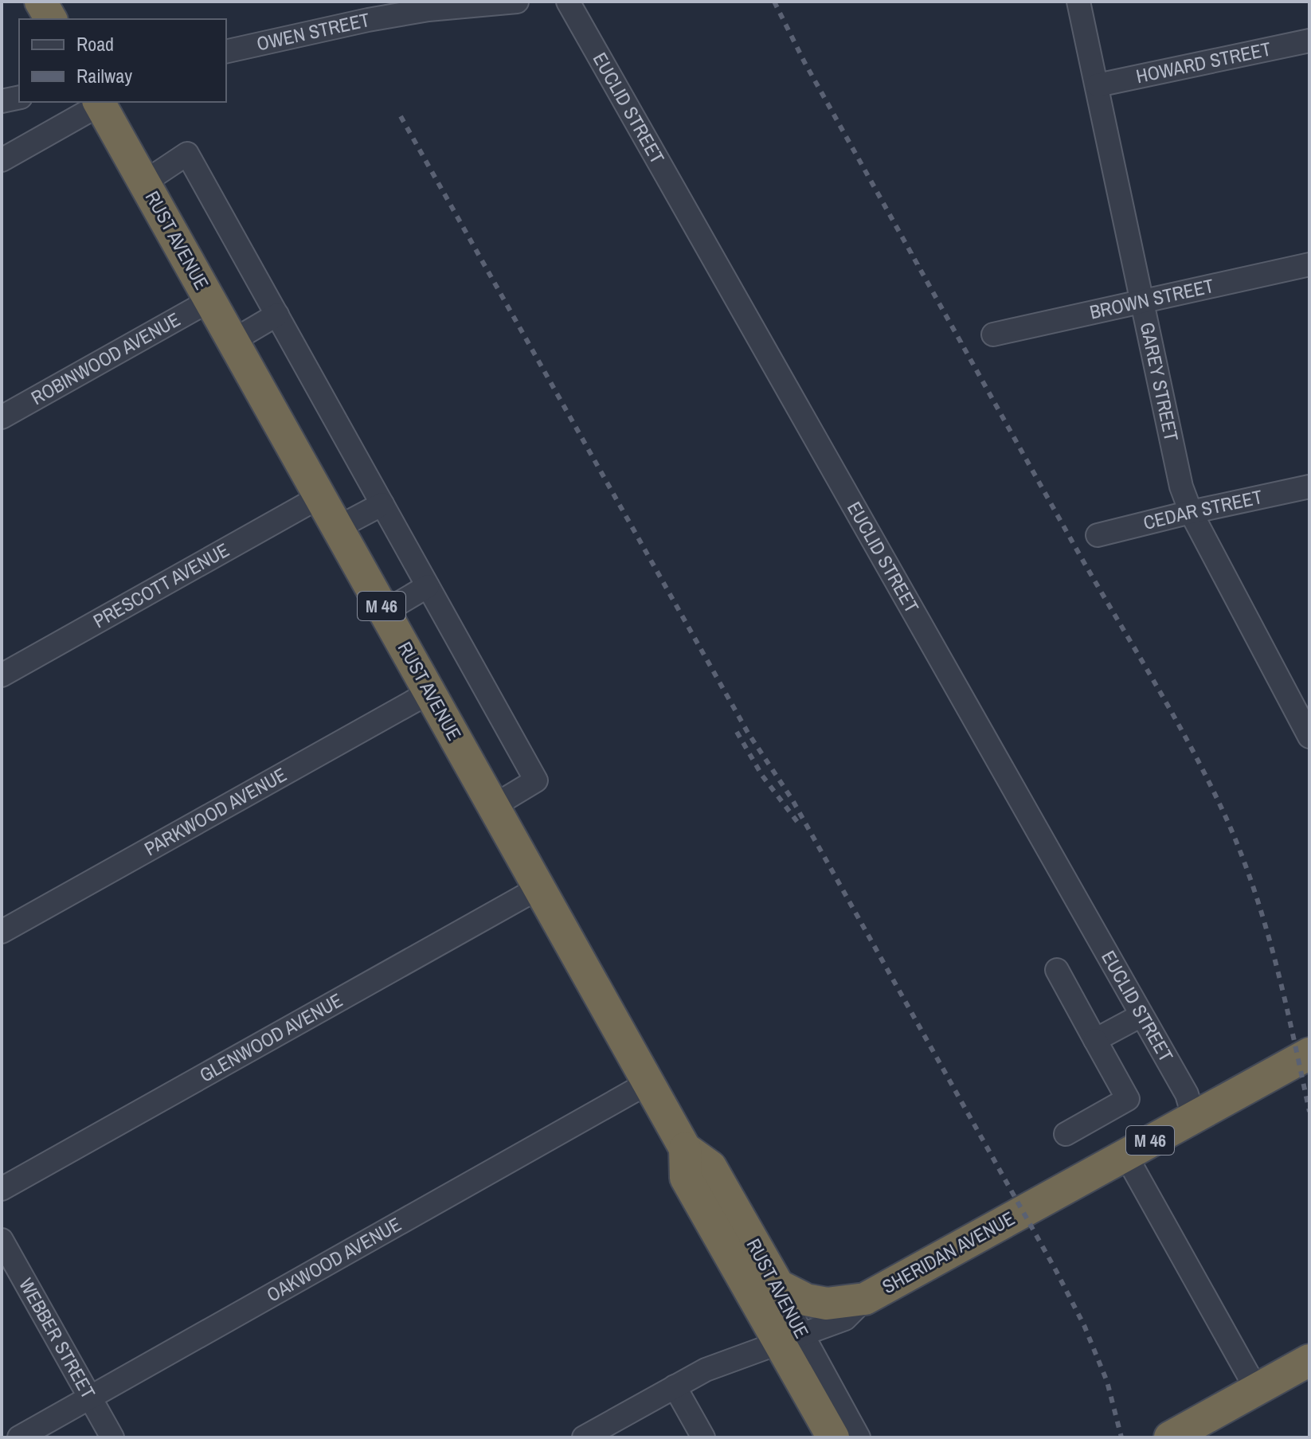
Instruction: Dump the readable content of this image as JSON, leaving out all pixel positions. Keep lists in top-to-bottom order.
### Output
{
  "streets": {
    "highway": ["RUST AVENUE", "M 46", "SHERIDAN AVENUE"],
    "street": [
      "OWEN STREET",
      "HOWARD STREET",
      "EUCLID STREET",
      "BROWN STREET",
      "ROBINWOOD AVENUE",
      "GAREY STREET",
      "CEDAR STREET",
      "PRESCOTT AVENUE",
      "PARKWOOD AVENUE",
      "GLENWOOD AVENUE",
      "OAKWOOD AVENUE",
      "WEBBER STREET"
    ]
  },
  "crossings": [
    ["HOWARD STREET", "GAREY STREET"],
    ["EUCLID STREET", "SHERIDAN AVENUE"],
    ["RUST AVENUE", "ROBINWOOD AVENUE"],
    ["RUST AVENUE", "PRESCOTT AVENUE"],
    ["RUST AVENUE", "M 46"],
    ["RUST AVENUE", "PARKWOOD AVENUE"],
    ["RUST AVENUE", "GLENWOOD AVENUE"],
    ["RUST AVENUE", "SHERIDAN AVENUE"],
    ["RUST AVENUE", "OAKWOOD AVENUE"],
    ["BROWN STREET", "GAREY STREET"],
    ["GAREY STREET", "CEDAR STREET"],
    ["M 46", "SHERIDAN AVENUE"],
    ["OAKWOOD AVENUE", "WEBBER STREET"]
  ],
  "legend": ["Road", "Railway"]
}
